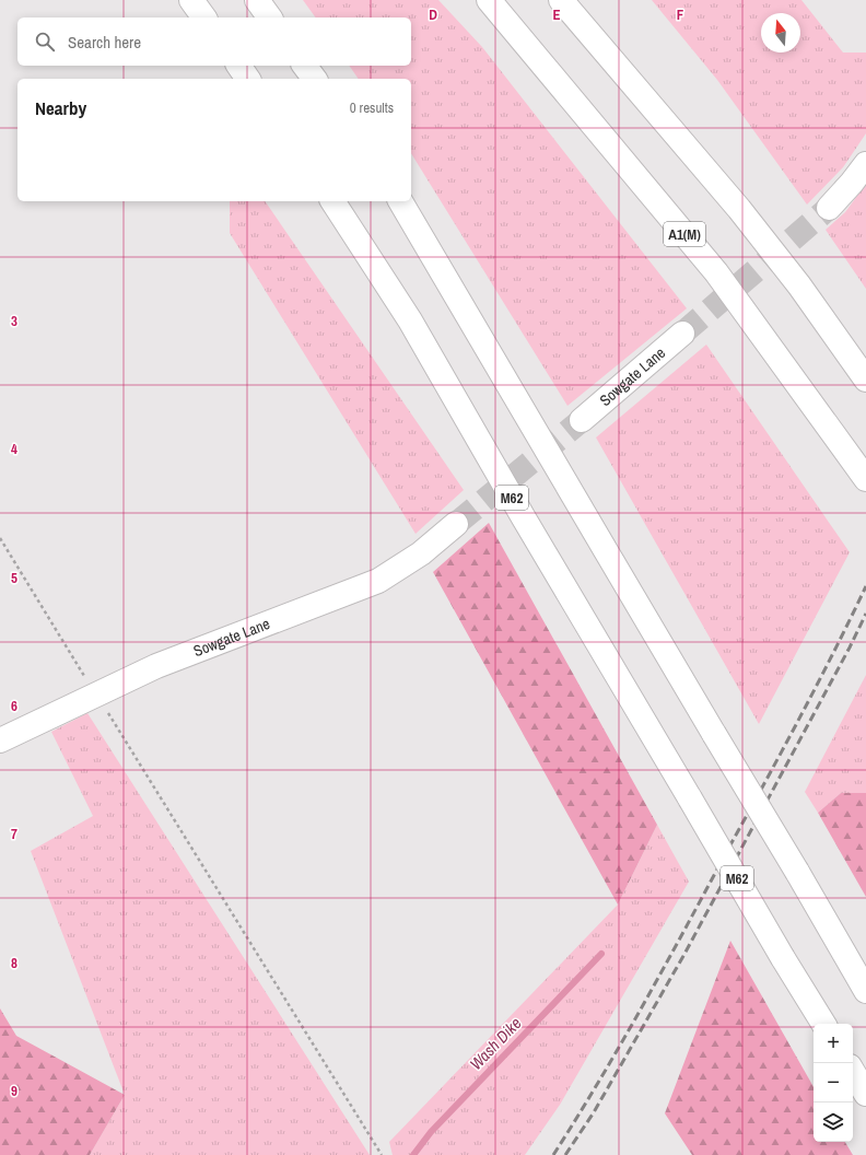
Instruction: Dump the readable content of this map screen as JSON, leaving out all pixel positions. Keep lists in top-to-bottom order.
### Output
{
  "streets": {
    "main road": ["A1(M)", "Sowgate Lane", "M62"]
  },
  "water": ["Wash Dike"],
  "north": "top",
  "page": {
    "search": "Search here",
    "heading": ["Nearby", "0 results"],
    "map_buttons": ["+", "−"]
  },
  "grid": {
    "columns": ["D", "E", "F"],
    "rows": [
      "3",
      "4",
      "5",
      "6",
      "7",
      "8",
      "9"
    ]
  }
}
